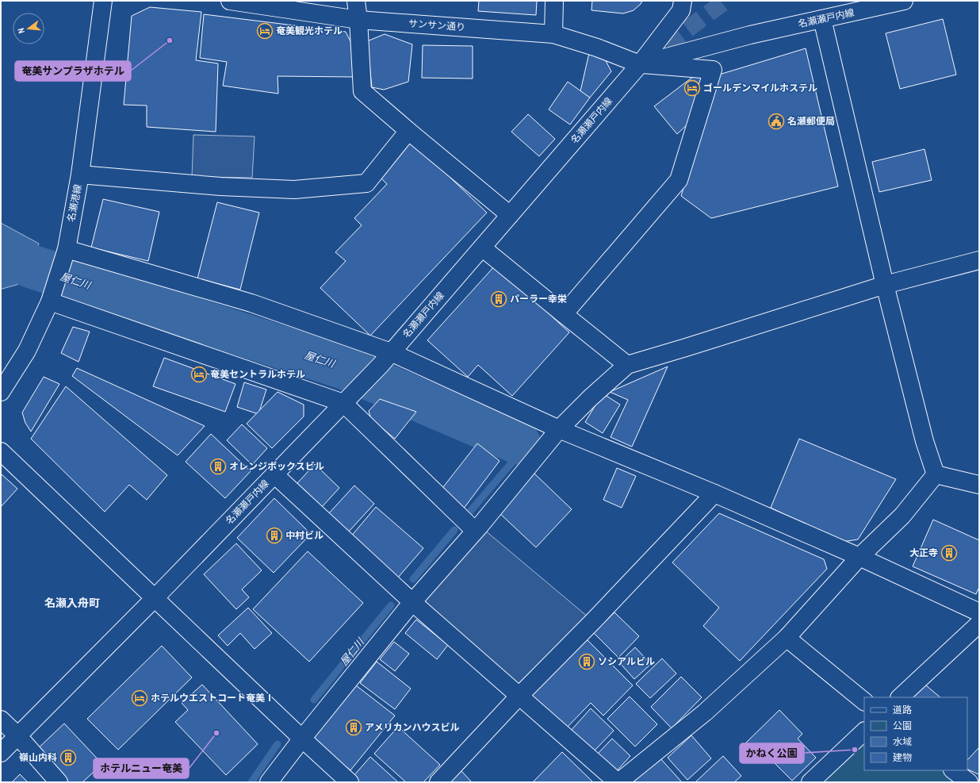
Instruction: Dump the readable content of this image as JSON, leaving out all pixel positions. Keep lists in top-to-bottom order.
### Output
{
  "streets": {
    "street": ["名瀬瀬戸内線", "サンサン通り", "名瀬港線"]
  },
  "crossings": [
    ["名瀬瀬戸内線", "サンサン通り"]
  ],
  "districts": ["名瀬入舟町"],
  "water": ["屋仁川"],
  "places": {
    "hotel": [
      "奄美観光ホテル",
      "ゴールデンマイルホステル",
      "奄美セントラルホテル",
      "ホテルウエストコート奄美Ⅰ"
    ],
    "other": ["奄美サンプラザホテル", "ホテルニュー奄美", "かねく公園"],
    "public building": ["名瀬郵便局"],
    "building": [
      "パーラー幸栄",
      "オレンジボックスビル",
      "中村ビル",
      "大正寺",
      "ソシアルビル",
      "アメリカンハウスビル",
      "嶺山内科"
    ]
  },
  "legend": [
    "道路",
    "公園",
    "水域",
    "建物"
  ],
  "north": "left"
}
